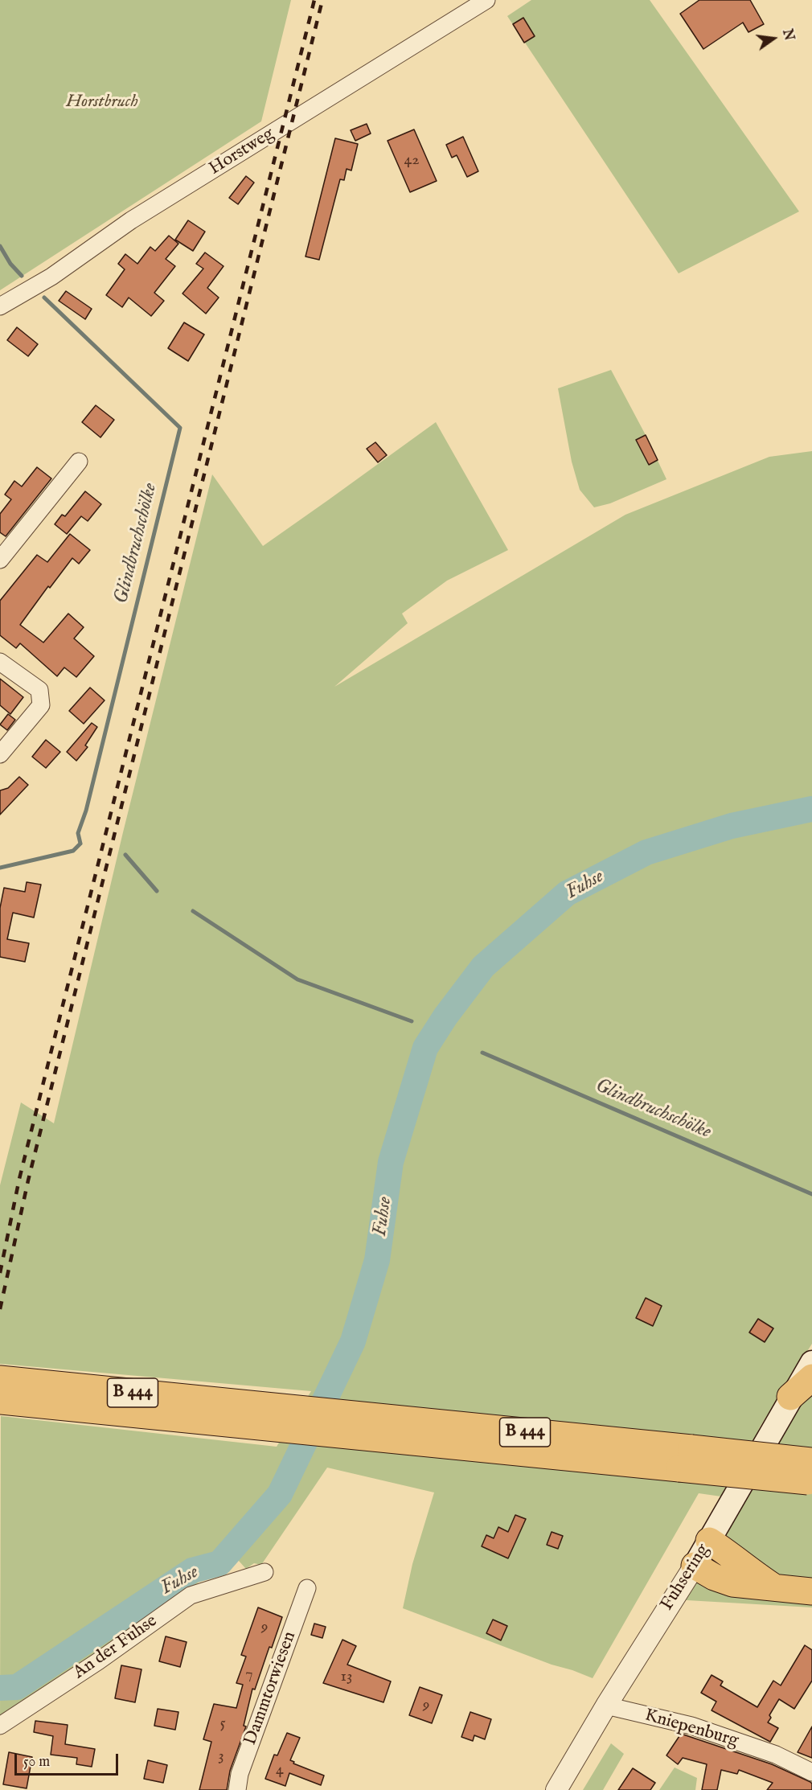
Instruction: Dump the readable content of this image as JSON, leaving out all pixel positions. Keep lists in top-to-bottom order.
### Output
{
  "streets": {
    "highway": ["B 444"],
    "main road": ["Fuhsering"],
    "street": [
      "Horstweg",
      "An der Fuhse",
      "Dammtorwiesen",
      "Kniepenburg"
    ]
  },
  "crossings": [
    ["Fuhsering", "Kniepenburg"]
  ],
  "water": ["Glindbruchschölke", "Fuhse"],
  "parks": ["Horstbruch"],
  "house_numbers": [
    "42",
    "9",
    "7",
    "13",
    "9",
    "5",
    "3",
    "4"
  ],
  "scale_bar": "50 m",
  "north": "right"
}
